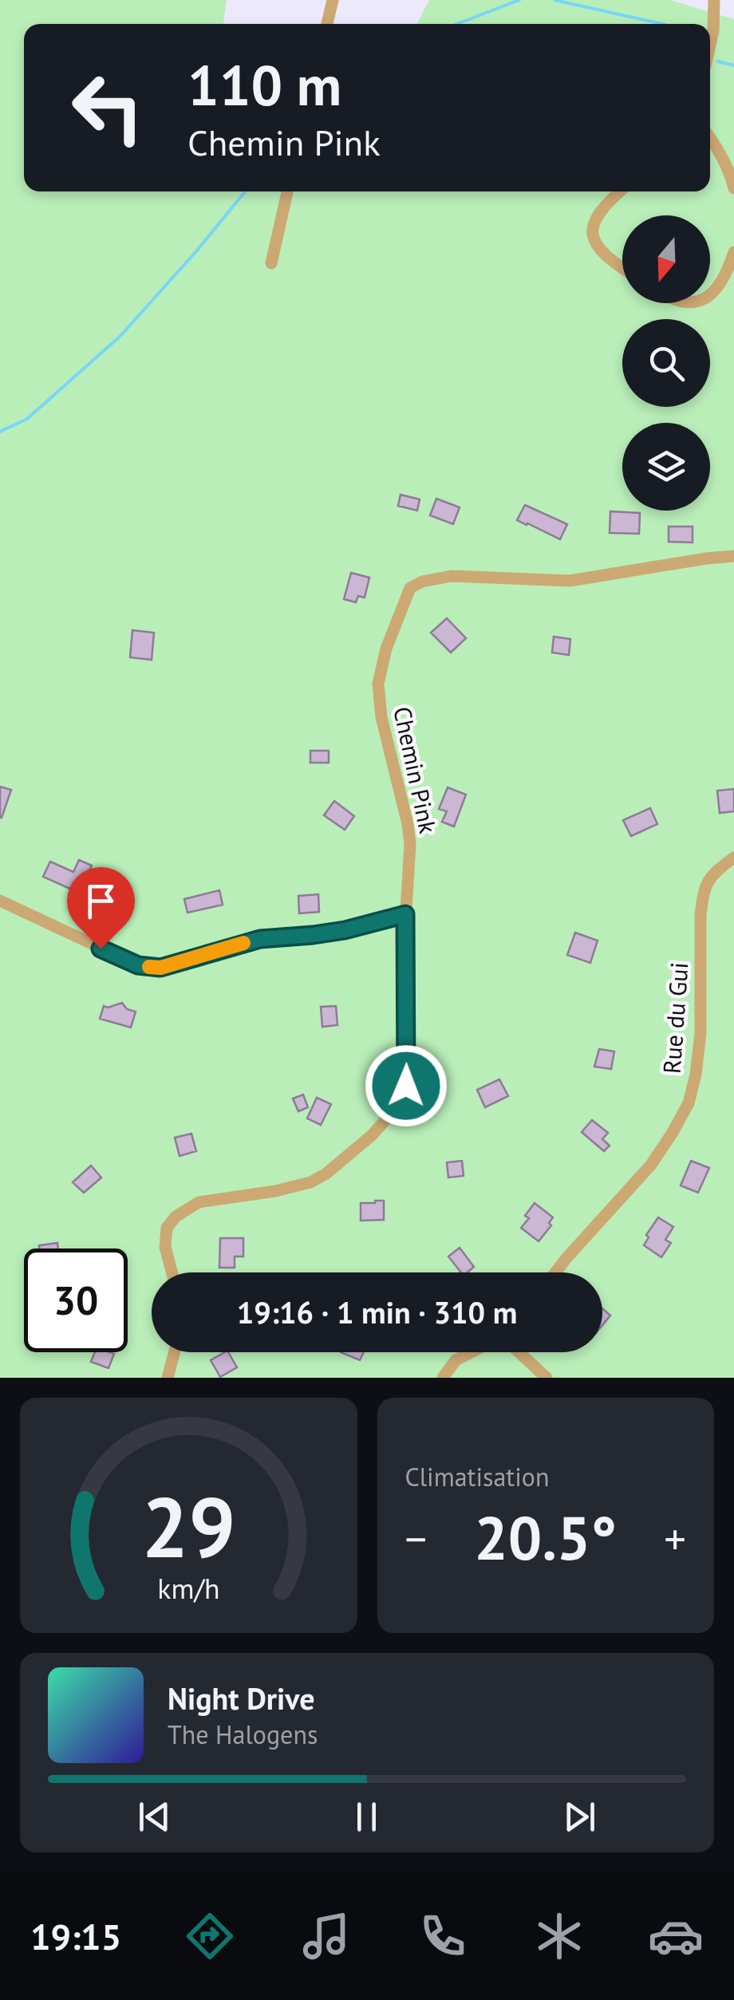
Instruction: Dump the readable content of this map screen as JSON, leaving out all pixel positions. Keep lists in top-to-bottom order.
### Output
{
  "streets": {
    "street": ["Chemin Pink", "Rue du Gui"]
  },
  "north": "bottom",
  "page": {
    "turn": ["110 m", "Chemin Pink"],
    "limit": "30",
    "trip": "19:16 · 1 min · 310 m",
    "tile": "Climatisation",
    "heat": ["−", "20.5°", "+"],
    "song": ["Night Drive", "The Halogens"],
    "tabs": "19:15",
    "gauge": ["29", "km/h"]
  }
}
